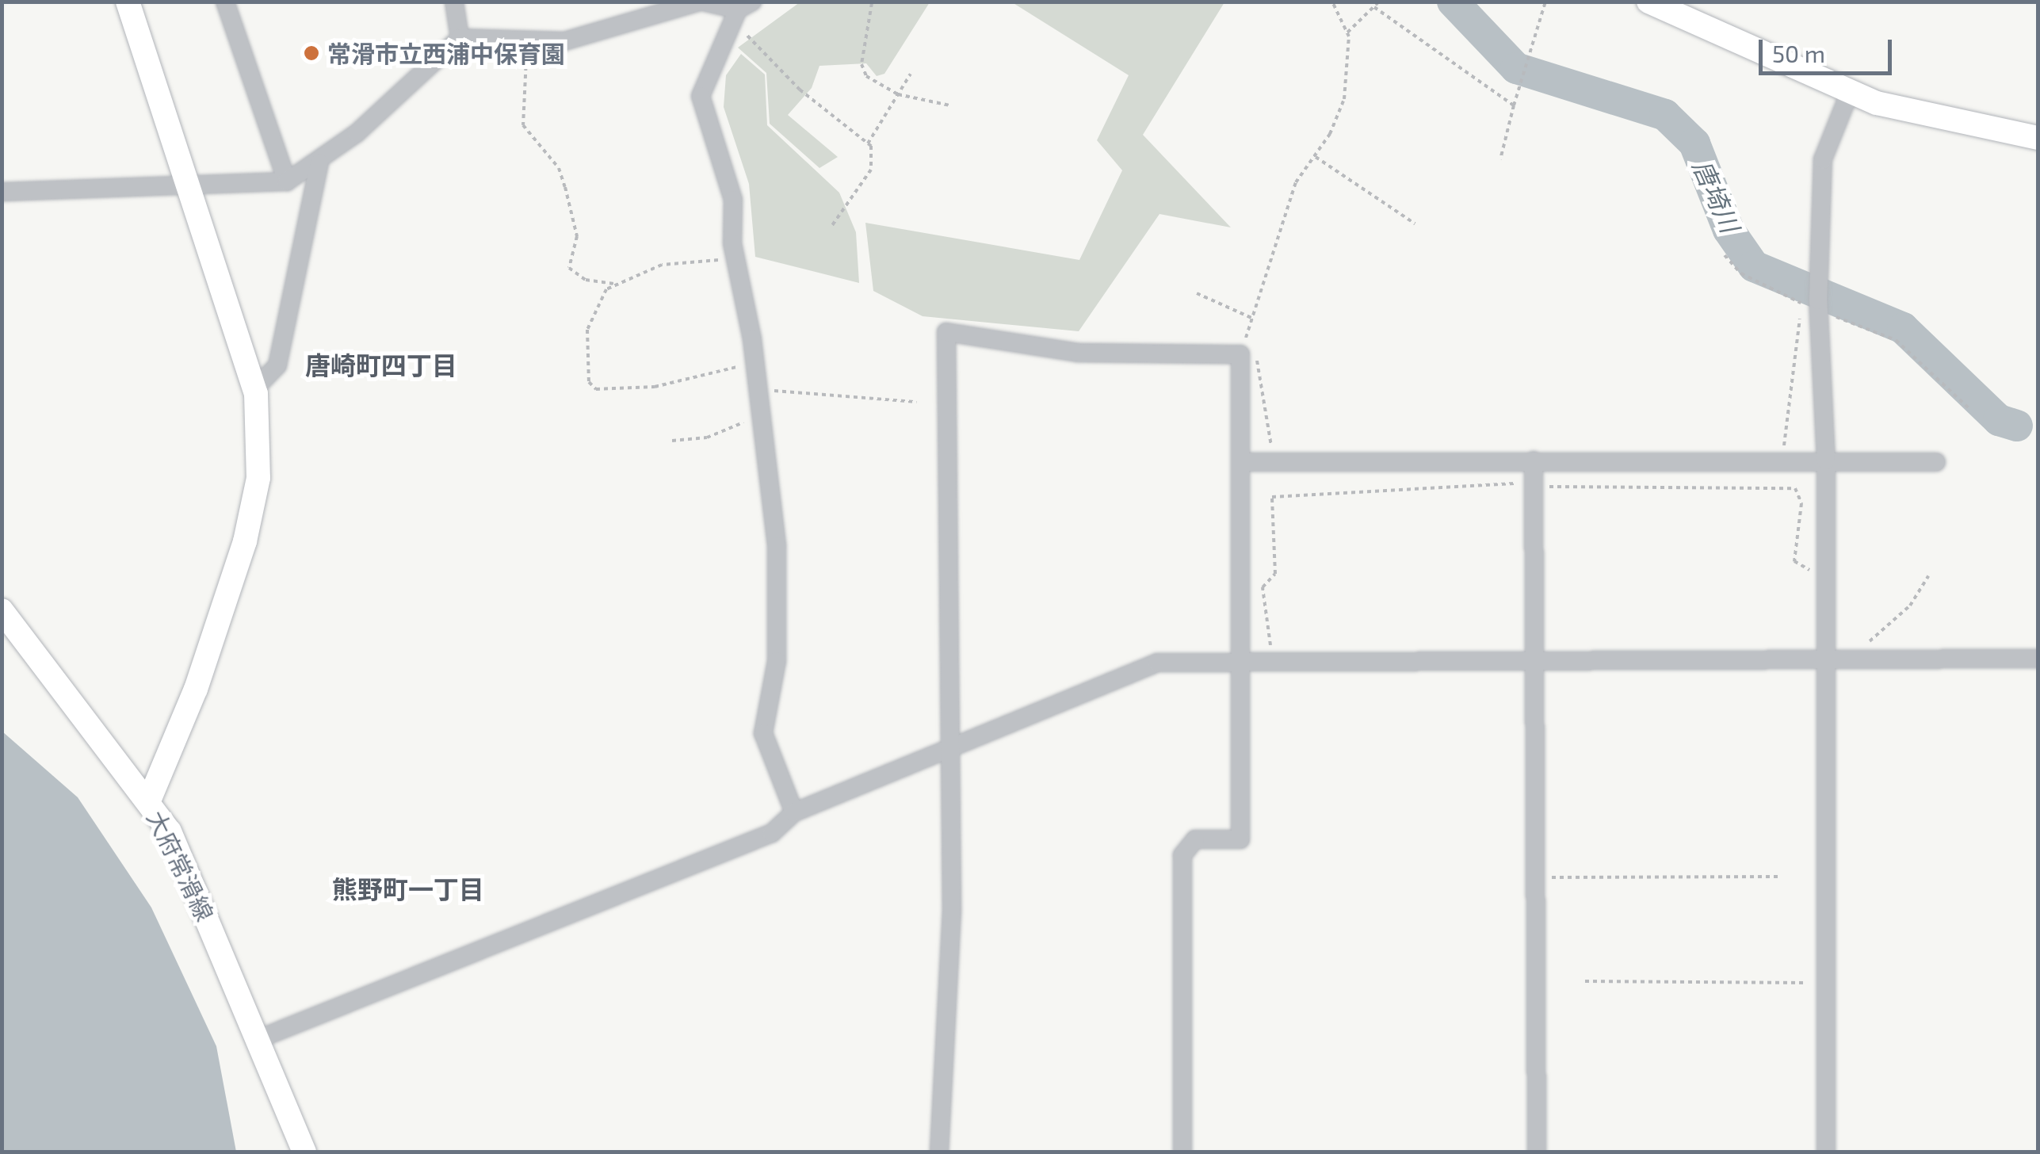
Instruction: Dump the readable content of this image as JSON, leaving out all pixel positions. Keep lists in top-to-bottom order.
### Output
{
  "streets": {
    "street": ["大府常滑線"]
  },
  "districts": ["唐崎町四丁目", "熊野町一丁目"],
  "water": ["唐埼川"],
  "places": ["常滑市立西浦中保育園"],
  "scale_bar": "50 m"
}
